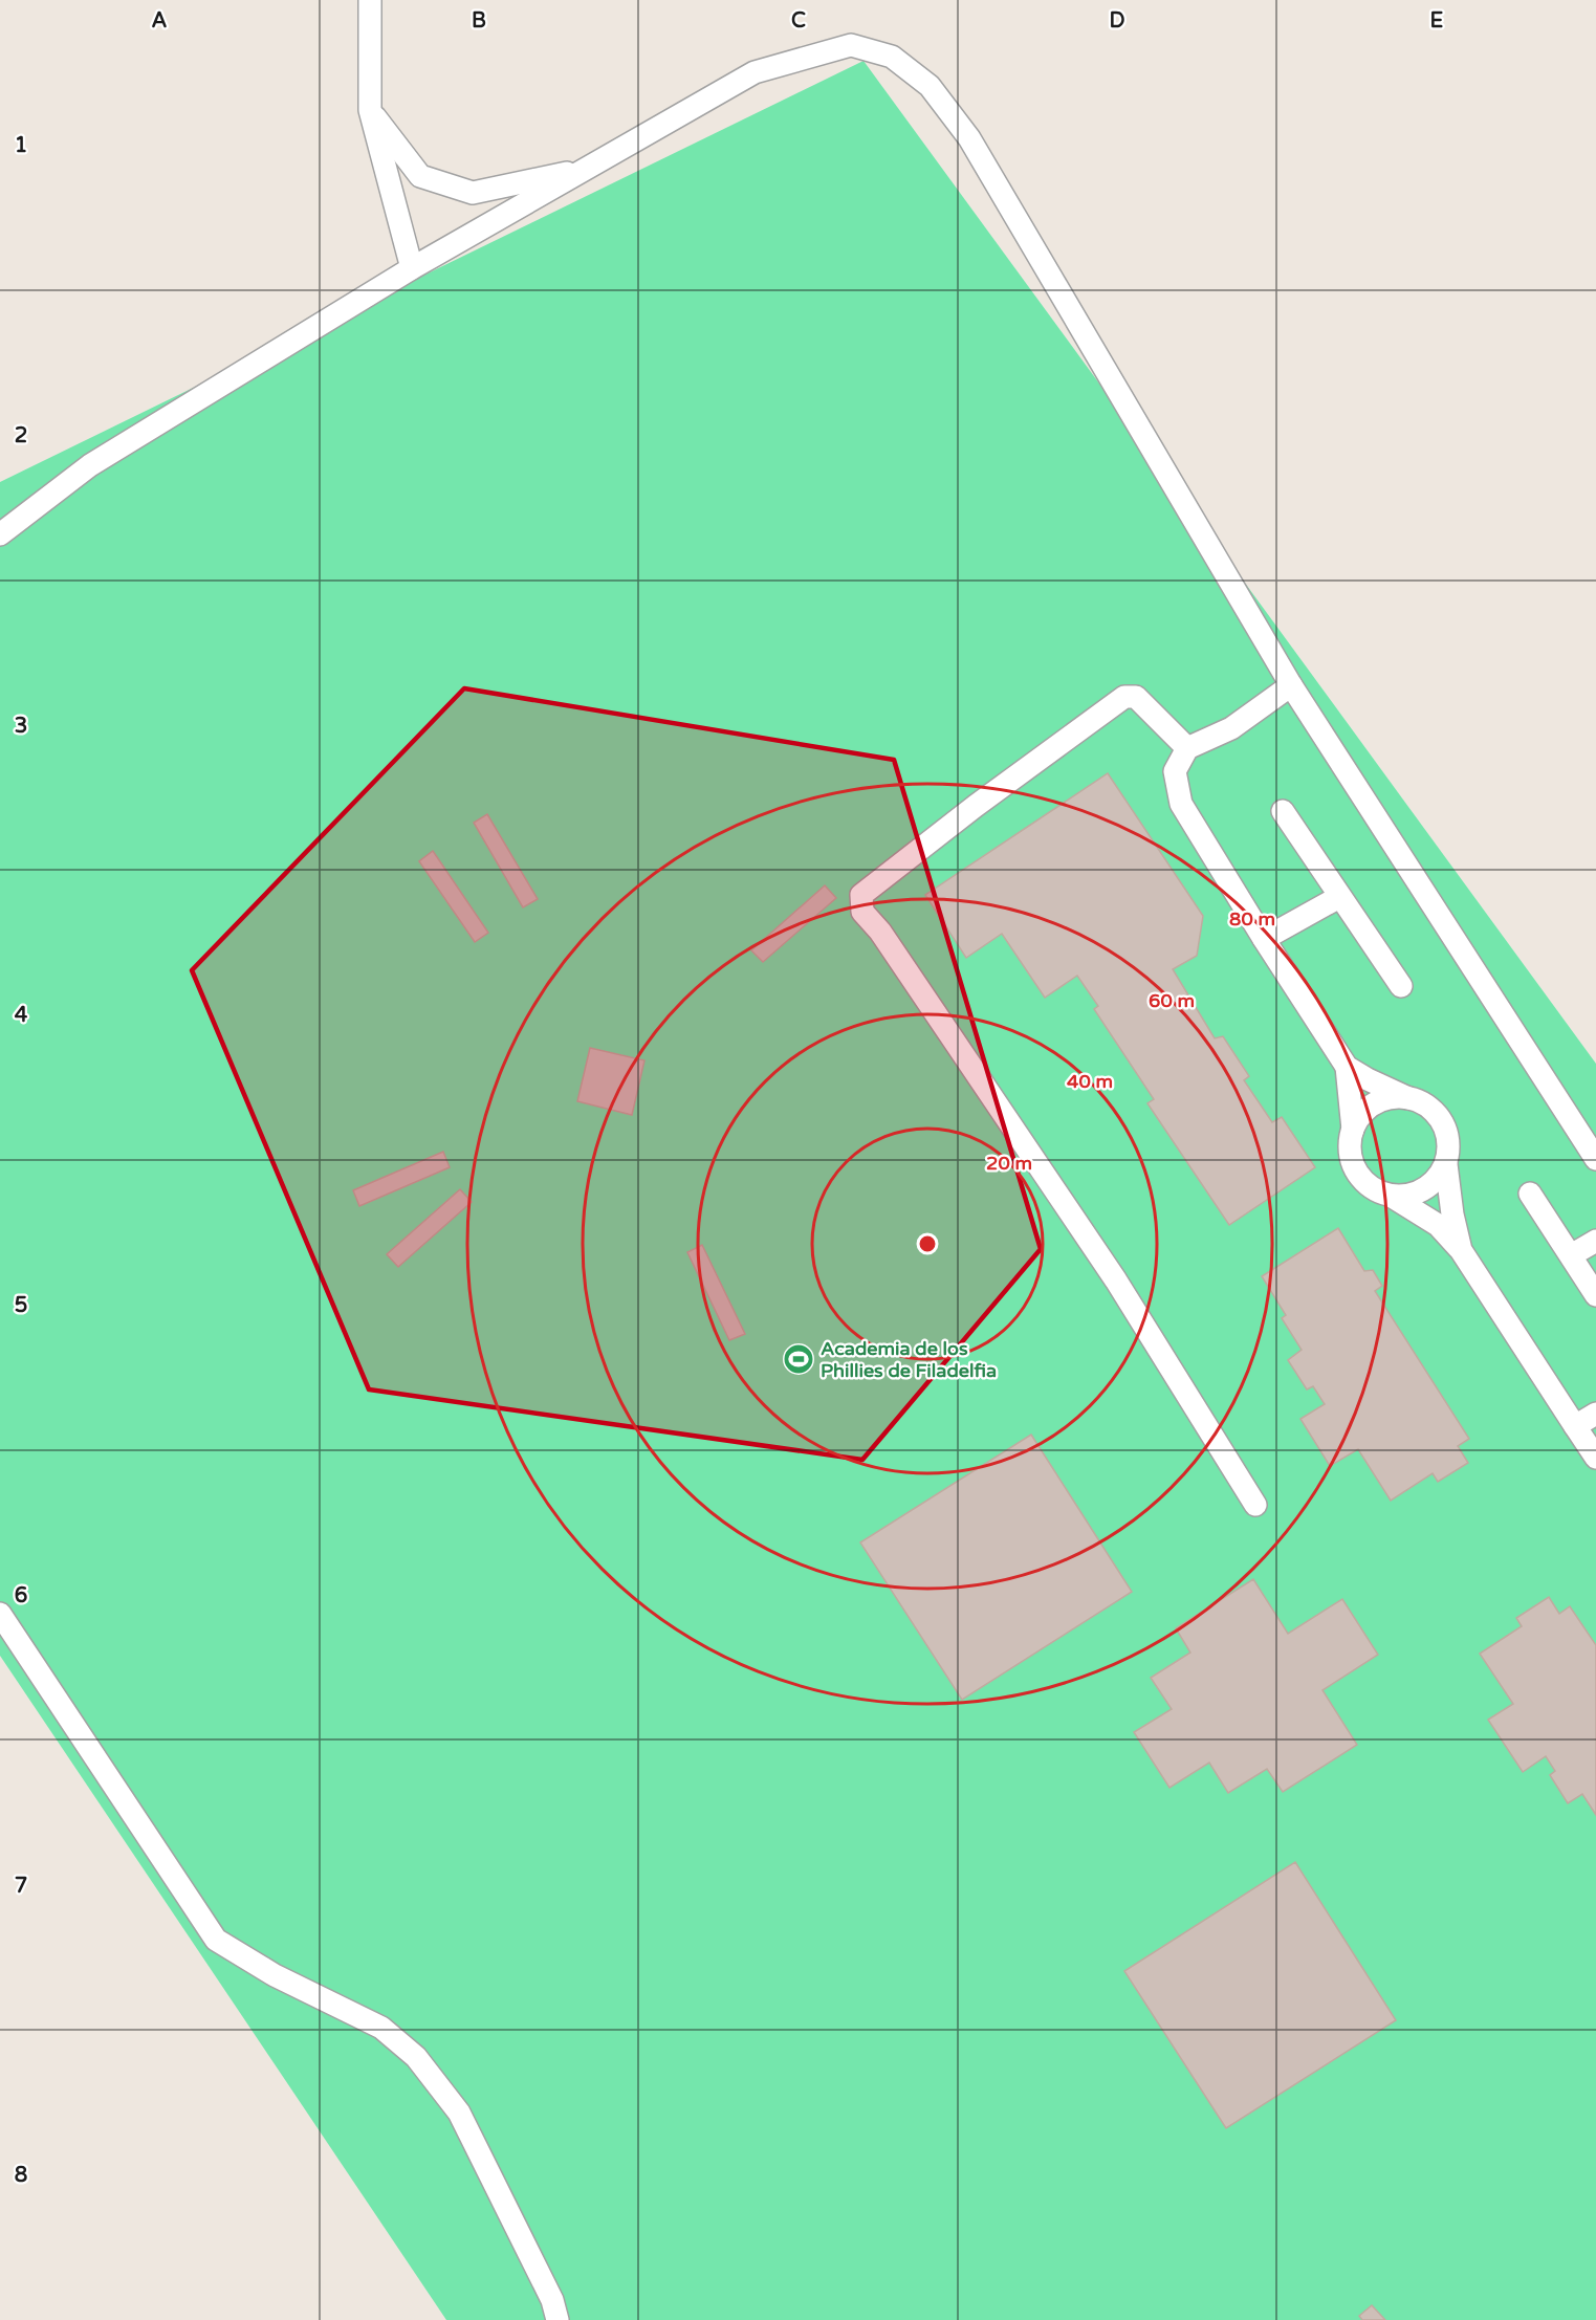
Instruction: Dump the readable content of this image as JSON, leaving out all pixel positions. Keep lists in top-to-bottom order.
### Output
{
  "places": {
    "sports": ["Academia de los Phillies de Filadelfia"]
  },
  "grid": {
    "columns": [
      "A",
      "B",
      "C",
      "D",
      "E"
    ],
    "rows": [
      "1",
      "2",
      "3",
      "4",
      "5",
      "6",
      "7",
      "8"
    ]
  },
  "rings": [
    "80 m",
    "60 m",
    "40 m",
    "20 m"
  ]
}
